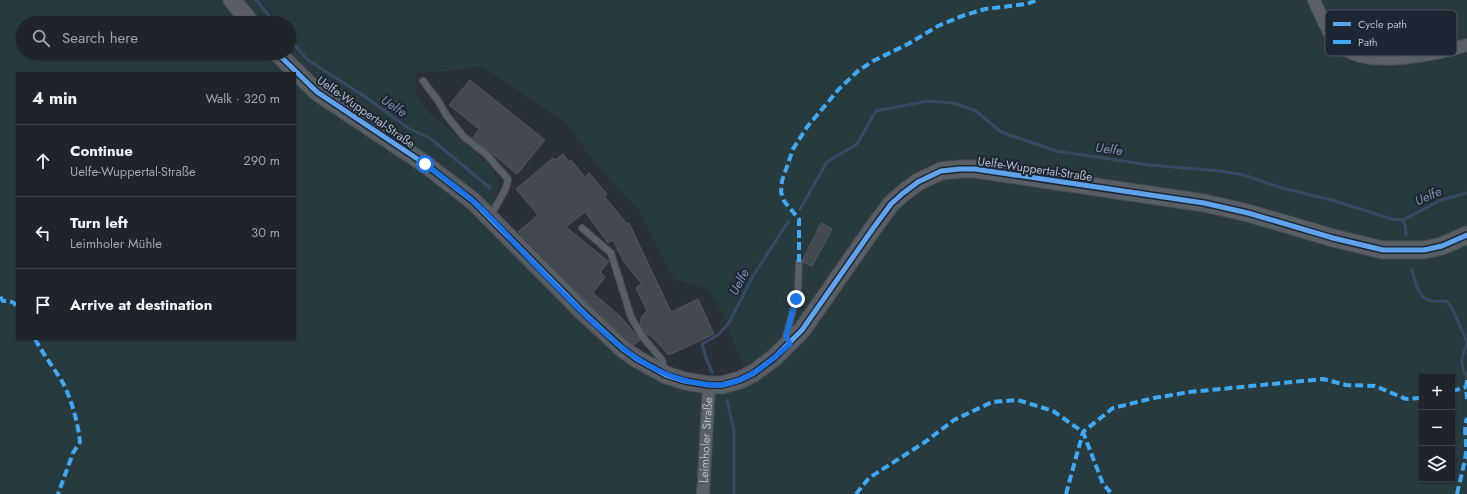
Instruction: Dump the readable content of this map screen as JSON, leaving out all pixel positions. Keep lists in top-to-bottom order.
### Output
{
  "streets": {
    "main road": ["Uelfe-Wuppertal-Straße"],
    "street": ["Leimholer Straße"]
  },
  "crossings": [
    ["Uelfe-Wuppertal-Straße", "Leimholer Straße"]
  ],
  "water": ["Uelfe"],
  "legend": ["Cycle path", "Path"],
  "page": {
    "search": "Search here",
    "heading": ["4 min", "Walk · 320 m"],
    "list": [
      ["Continue", "Uelfe-Wuppertal-Straße", "290 m"],
      ["Turn left", "Leimholer Mühle", "30 m"],
      "Arrive at destination"
    ],
    "map_buttons": ["+", "−"]
  }
}
